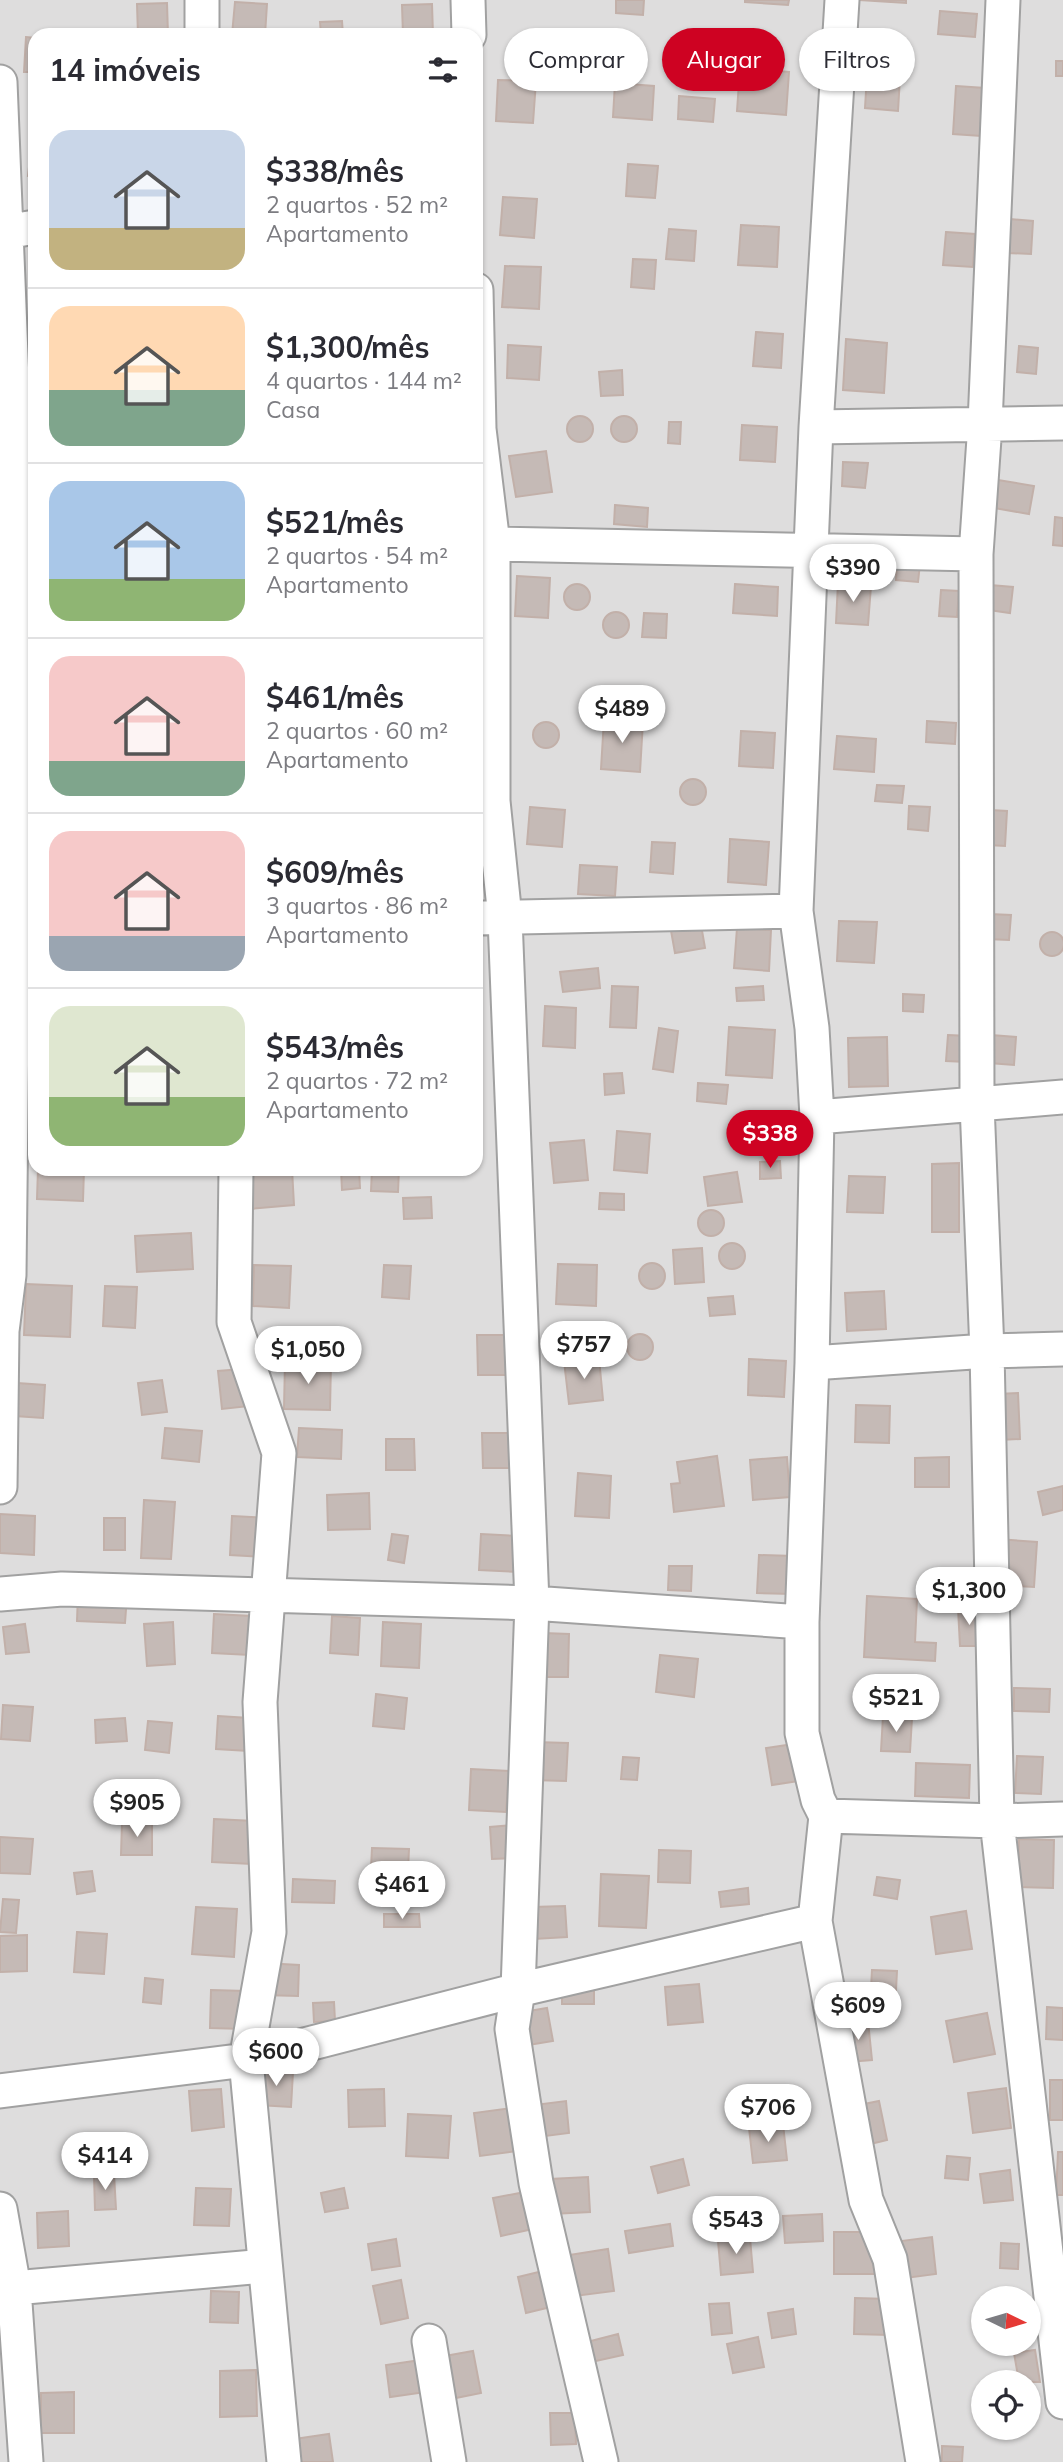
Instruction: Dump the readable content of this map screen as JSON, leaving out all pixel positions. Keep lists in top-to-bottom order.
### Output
{
  "north": "right",
  "page": {
    "chip": ["Comprar", "Alugar", "Filtros"],
    "heading": "14 imóveis",
    "list": [
      {
        "name": "$338/mês",
        "note": "2 quartos · 52 m² · Apartamento"
      },
      {
        "name": "$1,300/mês",
        "note": "4 quartos · 144 m² · Casa"
      },
      {
        "name": "$521/mês",
        "note": "2 quartos · 54 m² · Apartamento"
      },
      {
        "name": "$461/mês",
        "note": "2 quartos · 60 m² · Apartamento"
      },
      {
        "name": "$609/mês",
        "note": "3 quartos · 86 m² · Apartamento"
      },
      {
        "name": "$543/mês",
        "note": "2 quartos · 72 m² · Apartamento"
      }
    ],
    "price": [
      "$390",
      "$489",
      "$338",
      "$757",
      "$1,050",
      "$1,300",
      "$521",
      "$905",
      "$461",
      "$609",
      "$600",
      "$706",
      "$414",
      "$543"
    ]
  }
}
